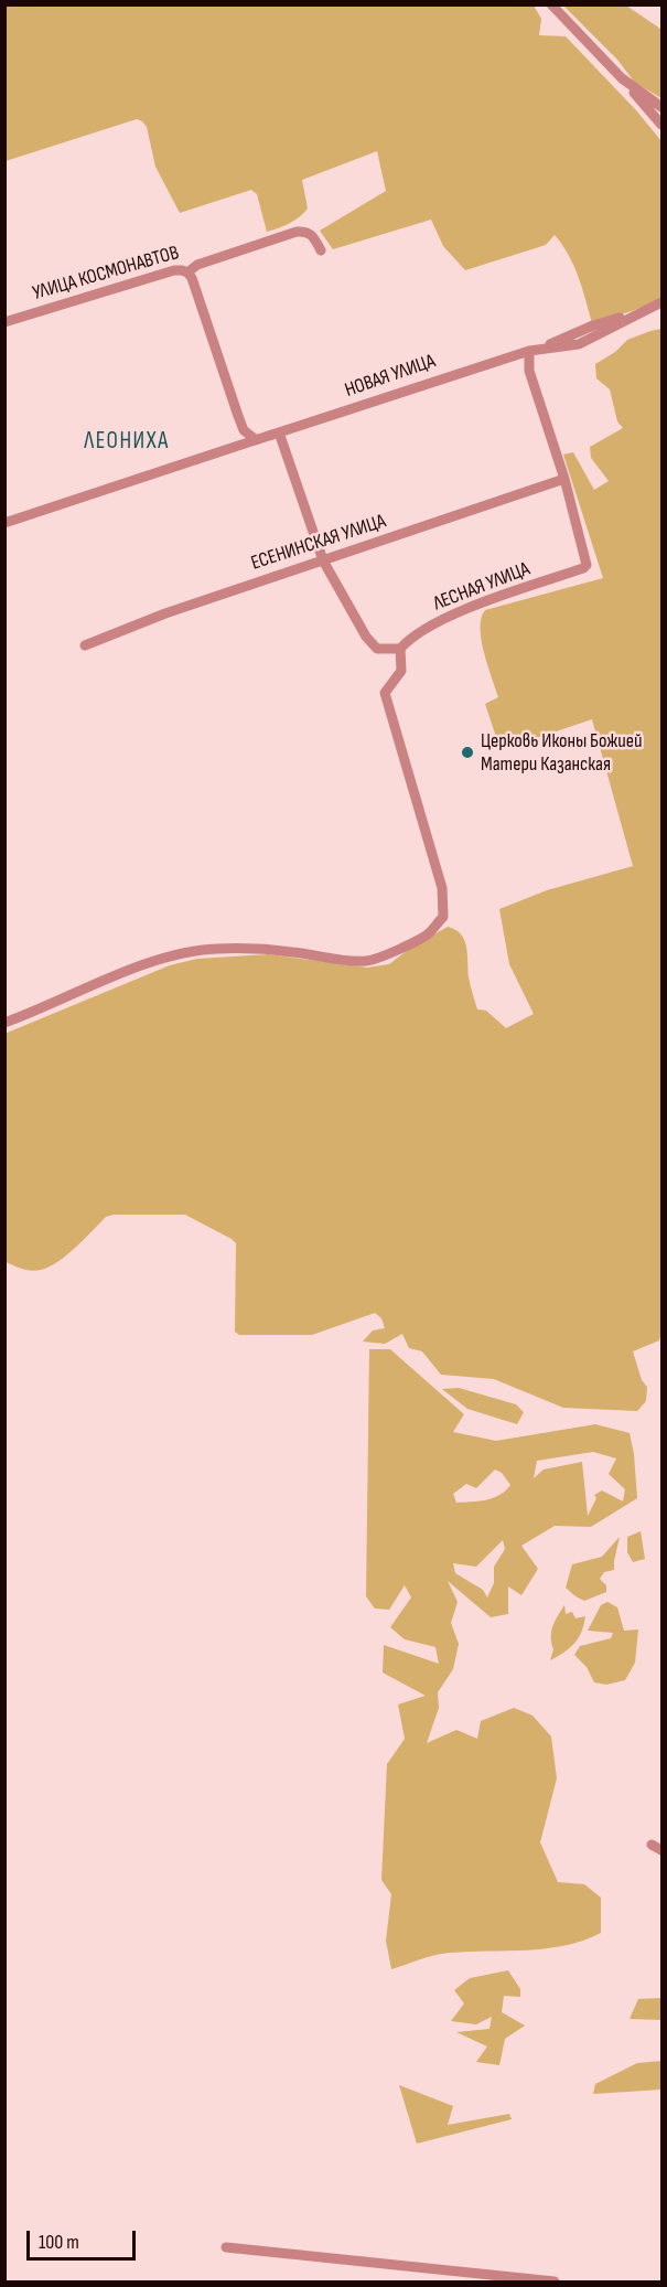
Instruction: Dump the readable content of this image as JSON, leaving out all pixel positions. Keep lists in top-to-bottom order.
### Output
{
  "streets": {
    "street": [
      "УЛИЦА КОСМОНАВТОВ",
      "НОВАЯ УЛИЦА",
      "ЕСЕНИНСКАЯ УЛИЦА",
      "ЛЕСНАЯ УЛИЦА"
    ]
  },
  "crossings": [
    ["ЕСЕНИНСКАЯ УЛИЦА", "ЛЕСНАЯ УЛИЦА"]
  ],
  "districts": ["ЛЕОНИХА"],
  "places": ["Церковь Иконы Божией Матери Казанская"],
  "scale_bar": "100 m"
}
